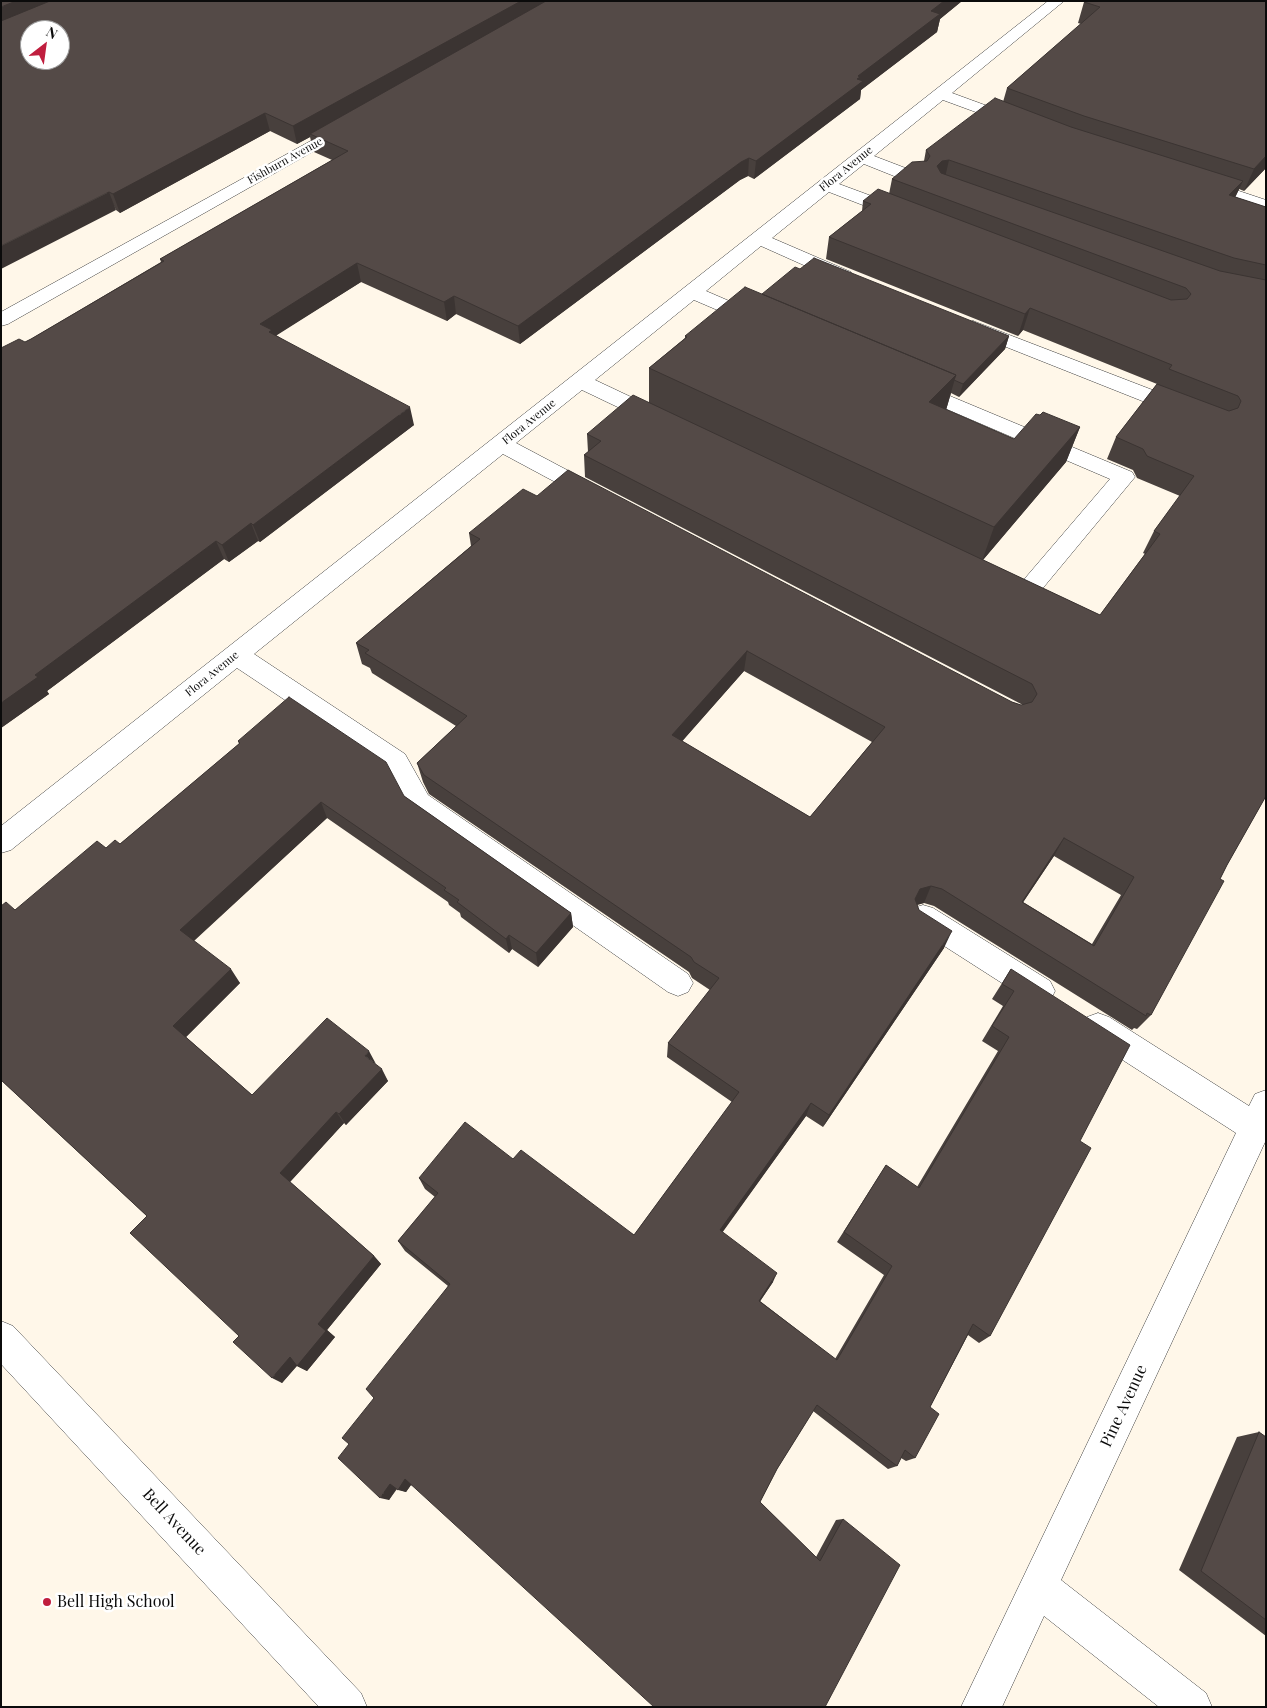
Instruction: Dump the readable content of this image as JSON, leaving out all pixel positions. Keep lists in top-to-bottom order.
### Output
{
  "streets": {
    "street": [
      "Fishburn Avenue",
      "Flora Avenue",
      "Pine Avenue",
      "Bell Avenue"
    ]
  },
  "places": ["Bell High School"],
  "north": "top right"
}
